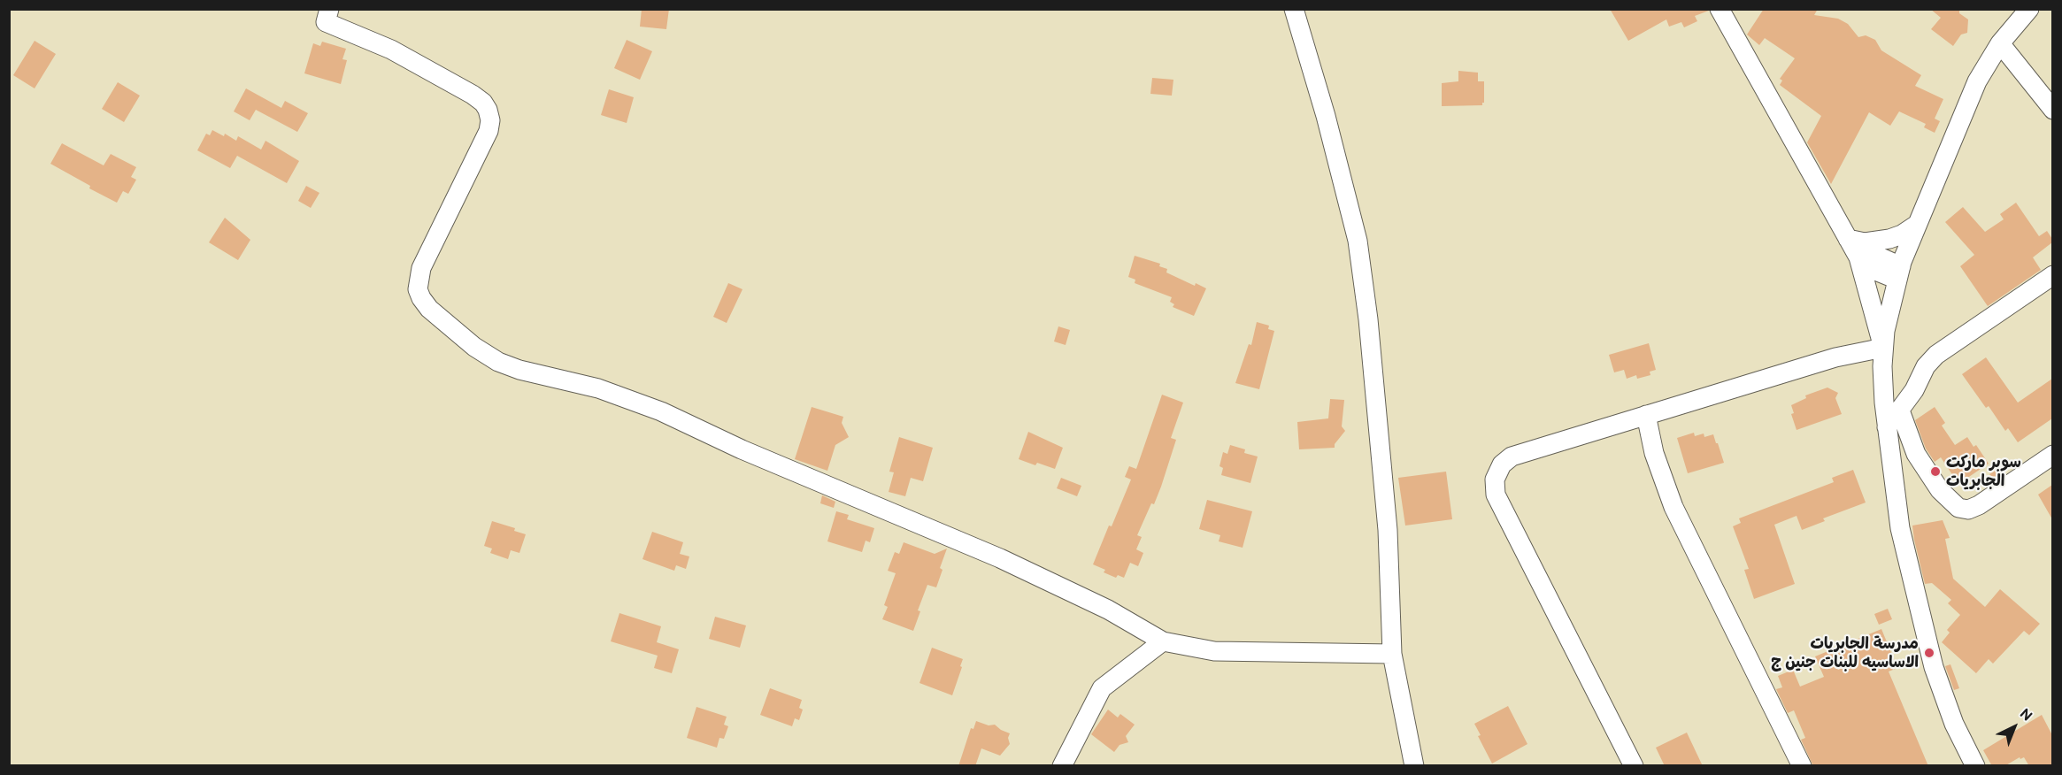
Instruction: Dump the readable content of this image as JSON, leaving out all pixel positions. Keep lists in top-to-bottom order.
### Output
{
  "places": ["سوبر ماركت الجابريات", "مدرسة الجابريات الاساسيه للبنات جنين ج"],
  "north": "top right"
}
